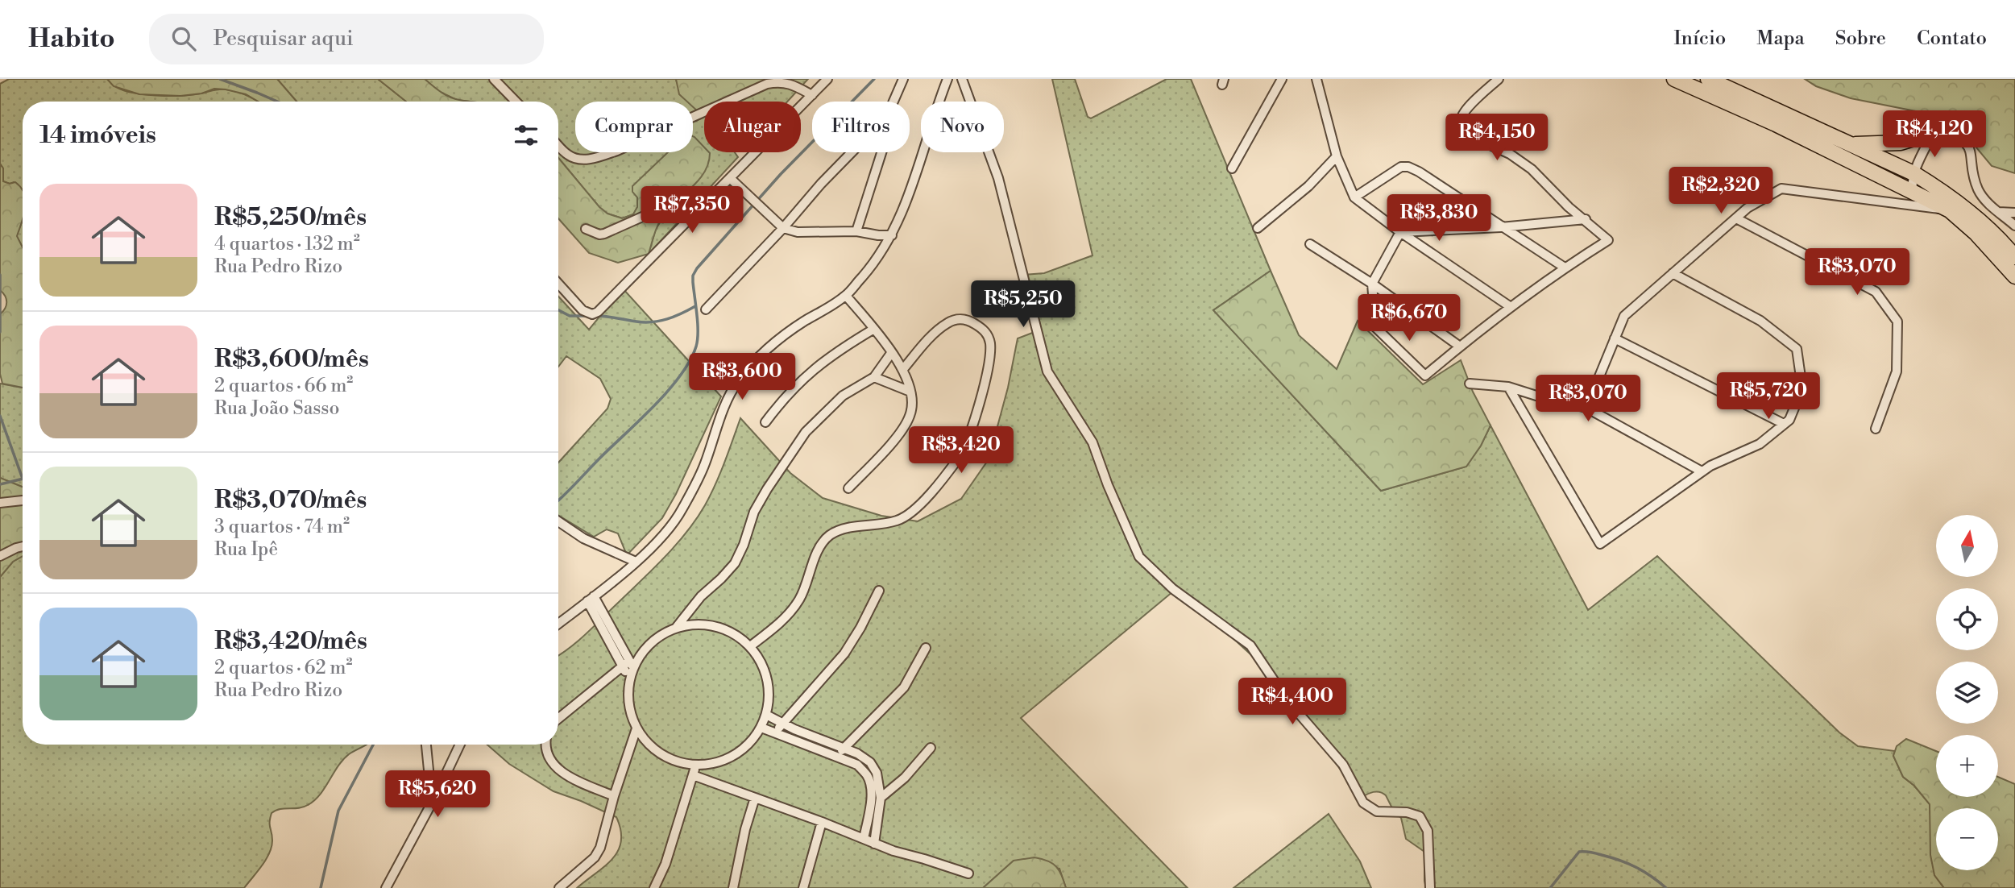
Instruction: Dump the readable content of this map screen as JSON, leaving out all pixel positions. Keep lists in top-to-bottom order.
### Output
{
  "north": "top",
  "page": {
    "header": "Habito",
    "search": "Pesquisar aqui",
    "nav": [
      "Início",
      "Mapa",
      "Sobre",
      "Contato"
    ],
    "chip": [
      "Comprar",
      "Alugar",
      "Filtros",
      "Novo"
    ],
    "heading": "14 imóveis",
    "price": [
      "R$4,120",
      "R$4,150",
      "R$2,320",
      "R$7,350",
      "R$3,830",
      "R$3,070",
      "R$5,250",
      "R$6,670",
      "R$3,600",
      "R$5,720",
      "R$3,070",
      "R$3,420",
      "R$4,400",
      "R$5,620"
    ],
    "list": [
      {
        "name": "R$5,250/mês",
        "note": "4 quartos · 132 m² · Rua Pedro Rizo"
      },
      {
        "name": "R$3,600/mês",
        "note": "2 quartos · 66 m² · Rua João Sasso"
      },
      {
        "name": "R$3,070/mês",
        "note": "3 quartos · 74 m² · Rua Ipê"
      },
      {
        "name": "R$3,420/mês",
        "note": "2 quartos · 62 m² · Rua Pedro Rizo"
      }
    ],
    "map_buttons": ["+", "−"]
  }
}
